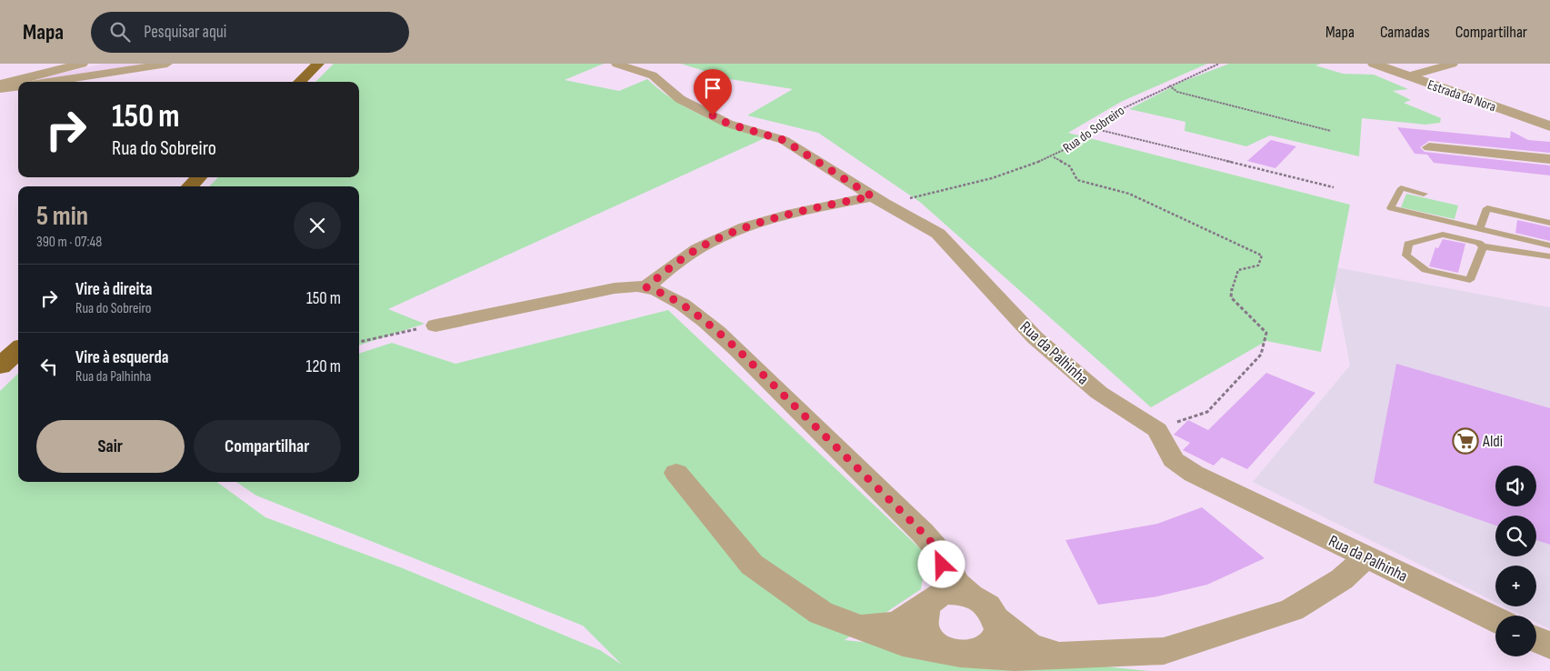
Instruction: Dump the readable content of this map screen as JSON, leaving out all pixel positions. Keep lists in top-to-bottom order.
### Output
{
  "streets": {
    "street": ["Estrada da Nora", "Rua da Palhinha"],
    "path": ["Rua do Sobreiro"]
  },
  "crossings": [
    ["Rua do Sobreiro", "Rua da Palhinha"]
  ],
  "places": {
    "supermarket": ["Aldi"]
  },
  "page": {
    "header": "Mapa",
    "search": "Pesquisar aqui",
    "nav": ["Mapa", "Camadas", "Compartilhar"],
    "turn": ["150 m", "Rua do Sobreiro"],
    "heading": ["5 min", "390 m · 07:48"],
    "list": [
      {
        "name": "Vire à direita",
        "note": "Rua do Sobreiro",
        "value": "150 m"
      },
      {
        "name": "Vire à esquerda",
        "note": "Rua da Palhinha",
        "value": "120 m"
      }
    ],
    "buttons": ["Sair", "Compartilhar"],
    "map_buttons": ["+", "−"]
  }
}
